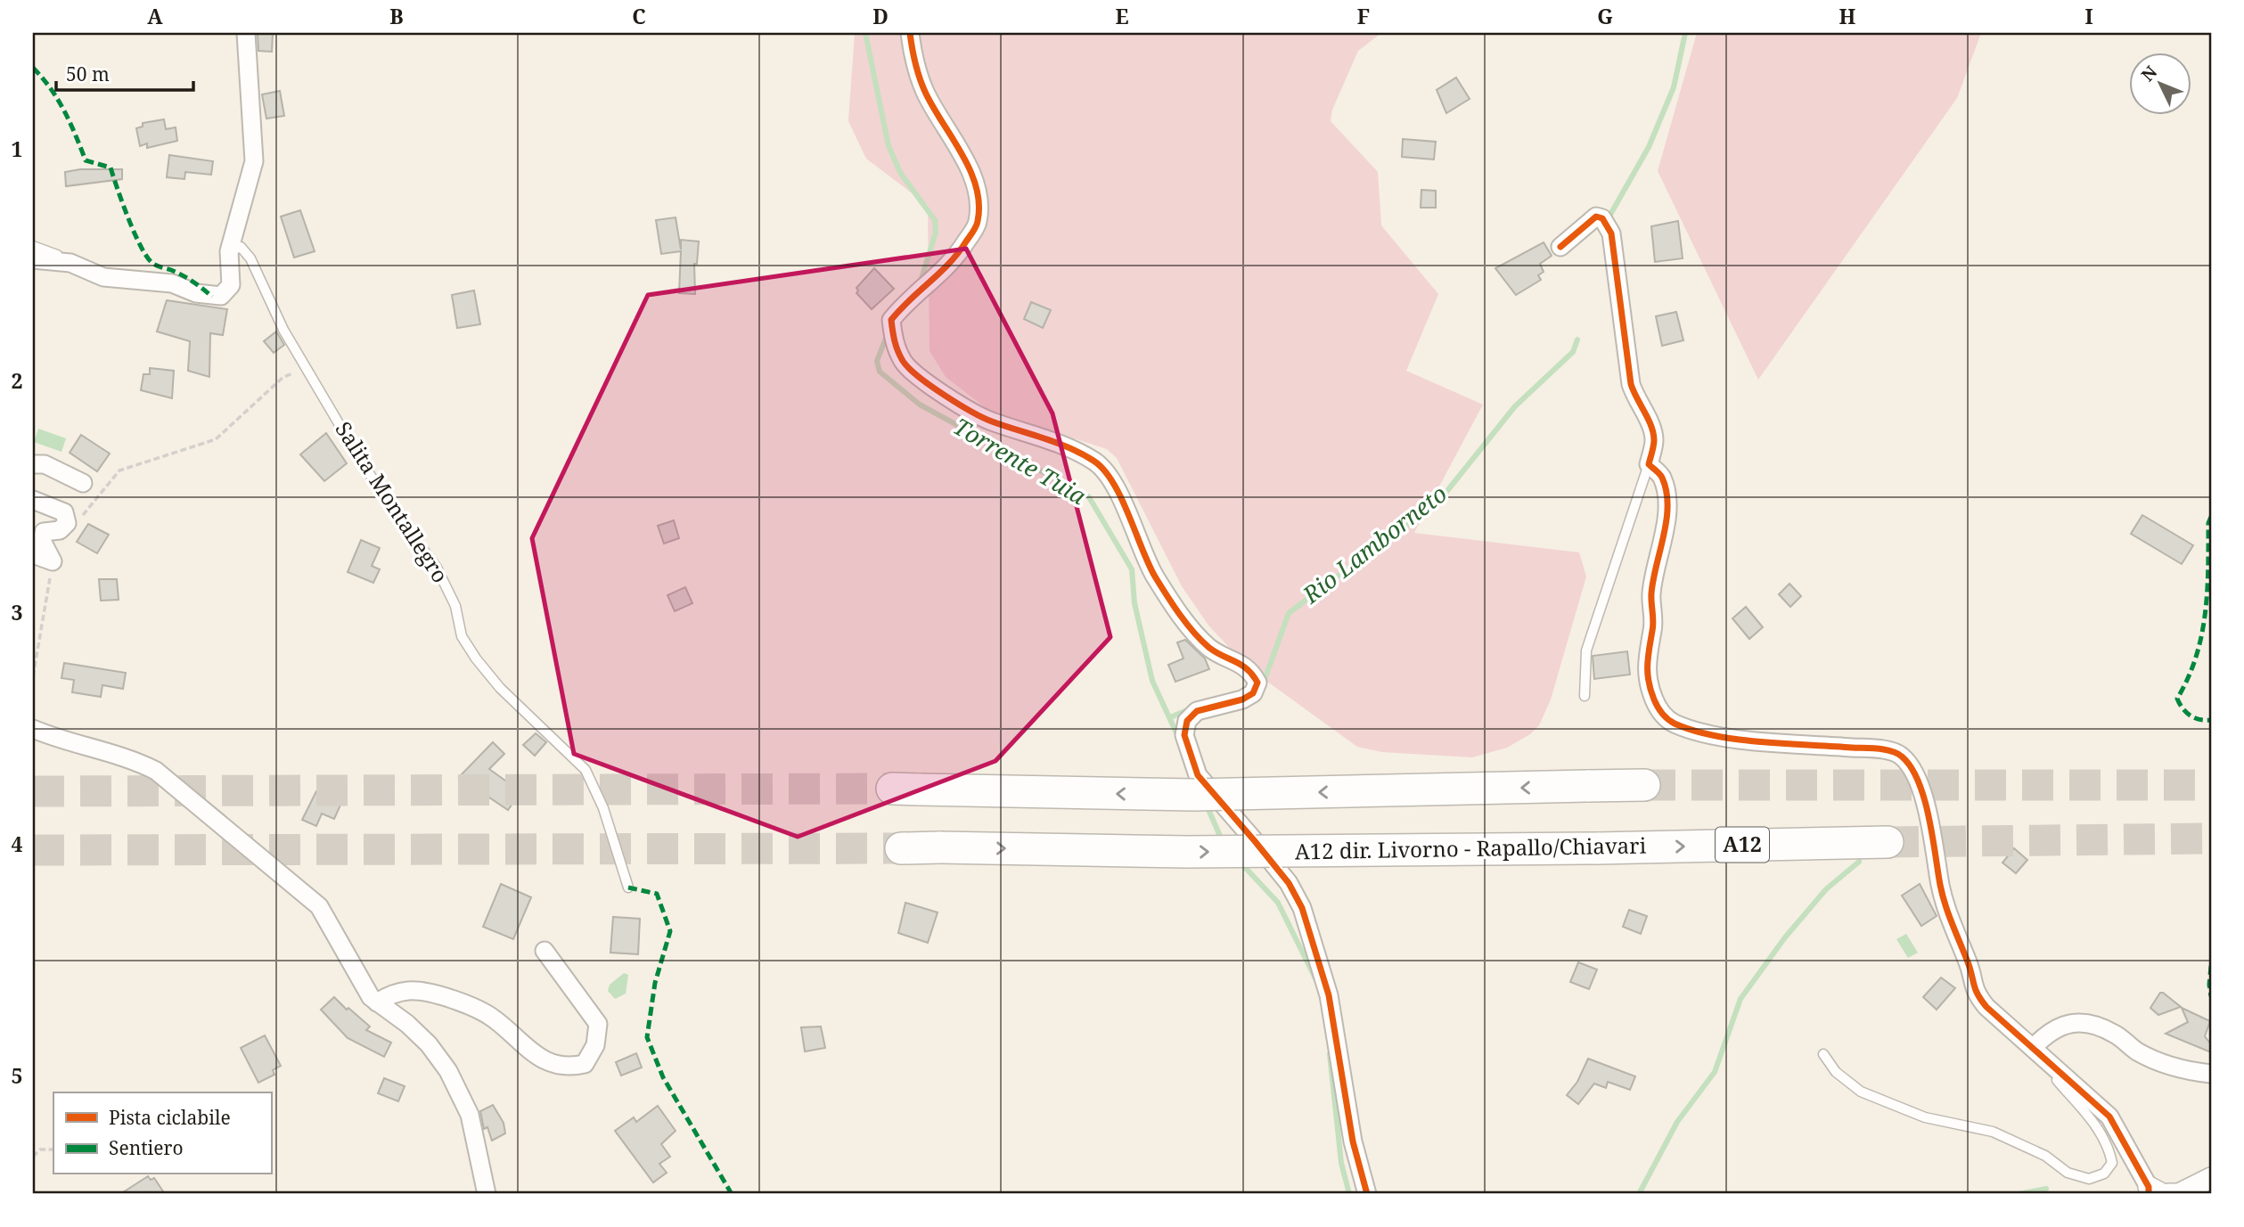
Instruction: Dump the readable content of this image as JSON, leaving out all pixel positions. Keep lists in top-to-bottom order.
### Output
{
  "streets": {
    "highway": ["A12", "A12 dir. Livorno - Rapallo/Chiavari"],
    "lane": ["Salita Montallegro"]
  },
  "water": ["Torrente Tuia", "Rio Lamborneto"],
  "legend": ["Pista ciclabile", "Sentiero"],
  "scale_bar": "50 m",
  "north": "top left",
  "grid": {
    "columns": [
      "A",
      "B",
      "C",
      "D",
      "E",
      "F",
      "G",
      "H",
      "I"
    ],
    "rows": [
      "1",
      "2",
      "3",
      "4",
      "5"
    ]
  }
}
